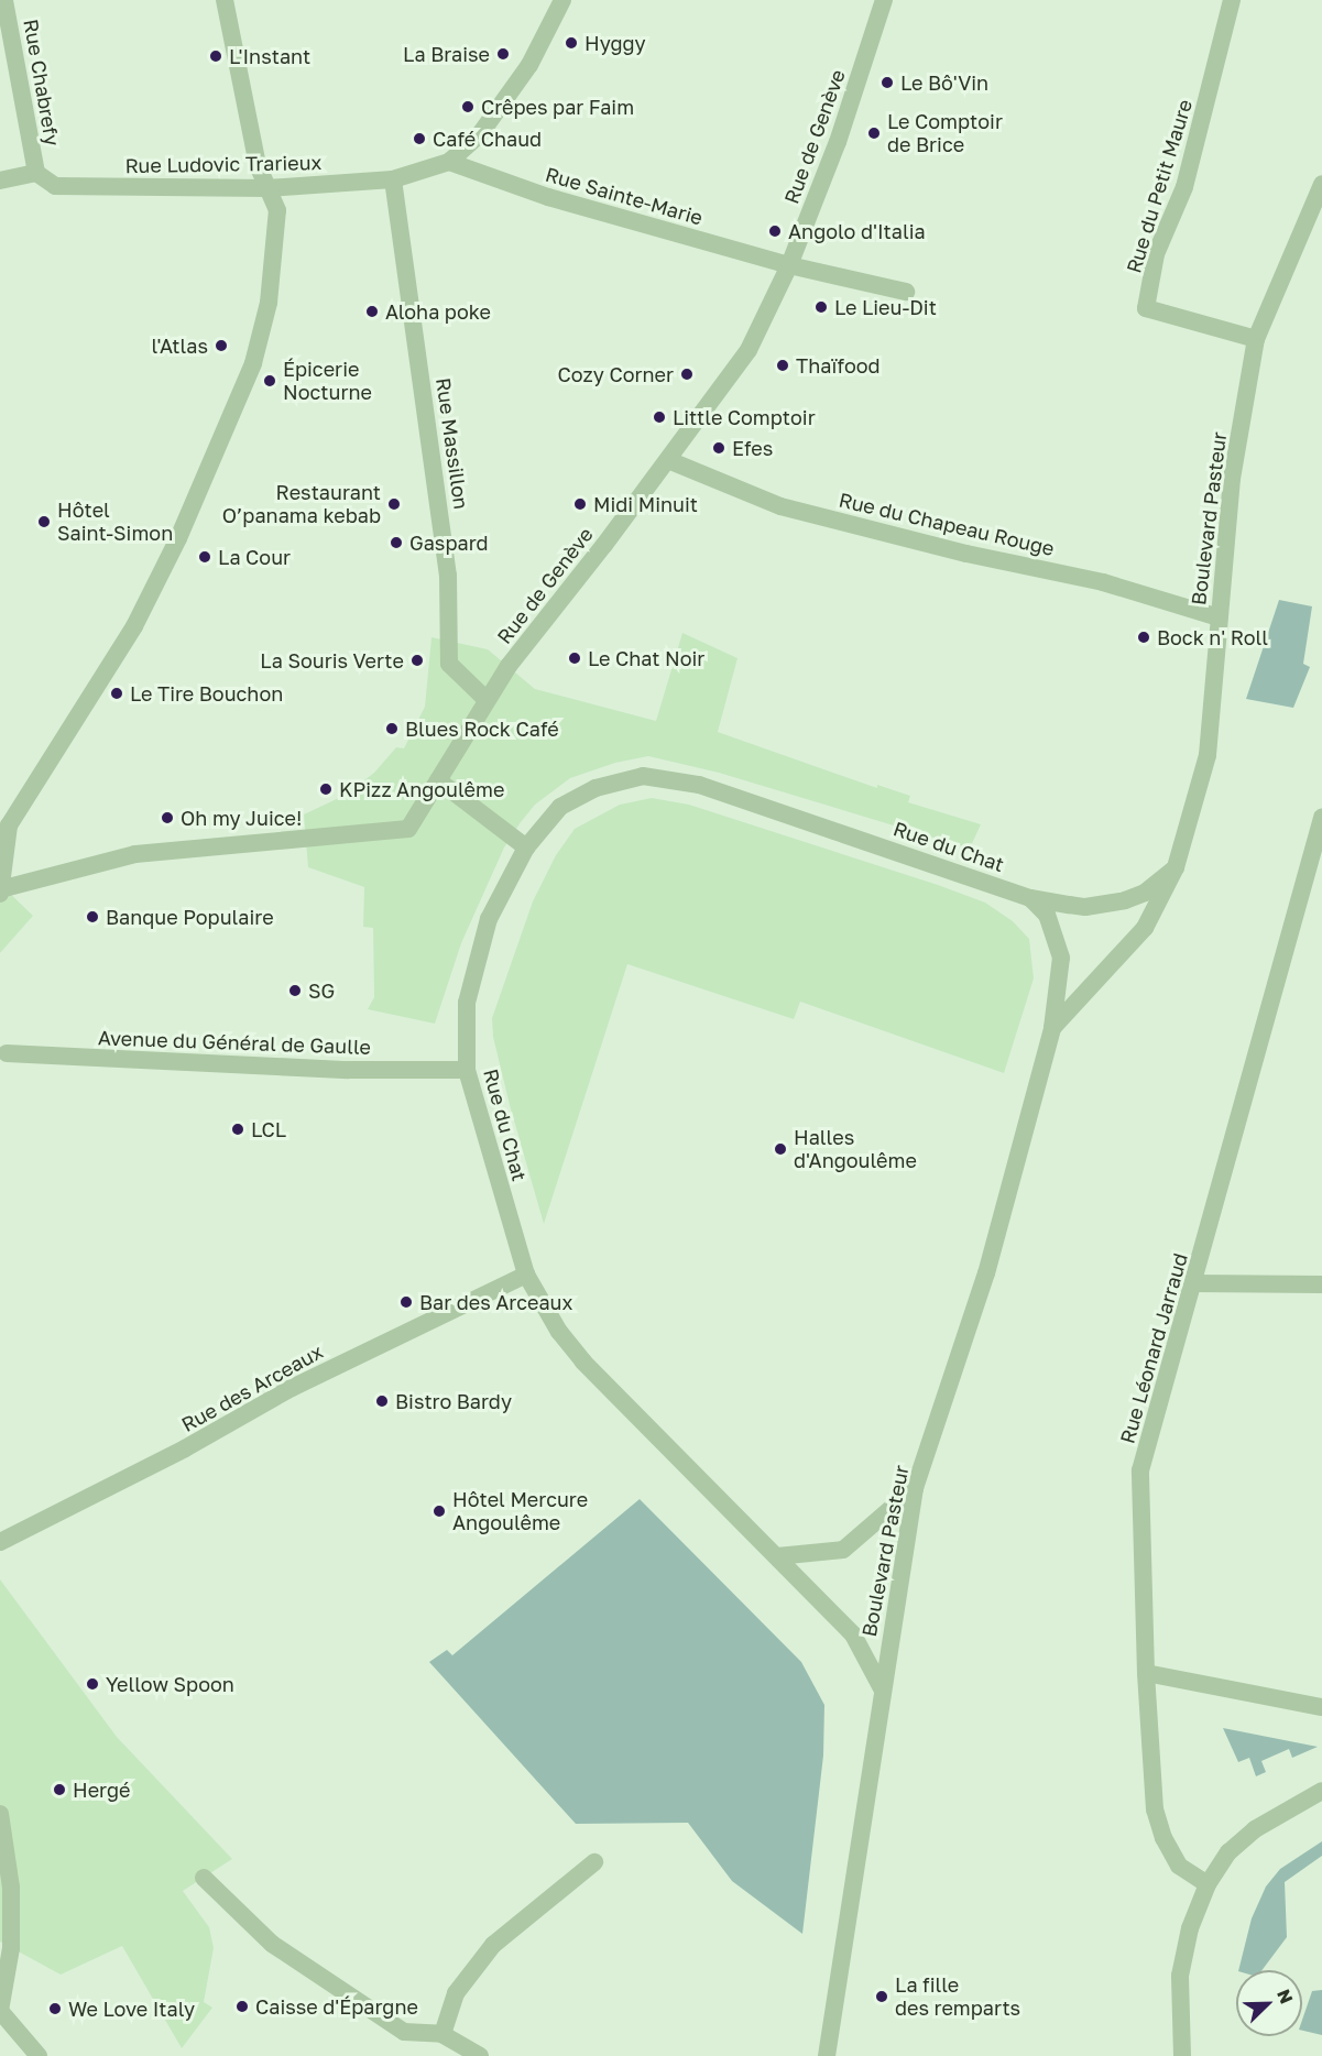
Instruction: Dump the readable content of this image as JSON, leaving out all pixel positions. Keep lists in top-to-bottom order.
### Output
{
  "streets": {
    "street": [
      "Rue Chabrefy",
      "Rue de Genève",
      "Rue Ludovic Trarieux",
      "Rue du Petit Maure",
      "Rue Sainte-Marie",
      "Rue Massillon",
      "Boulevard Pasteur",
      "Rue du Chapeau Rouge",
      "Rue du Chat",
      "Avenue du Général de Gaulle",
      "Rue Léonard Jarraud",
      "Rue des Arceaux"
    ]
  },
  "crossings": [
    ["Rue Chabrefy", "Rue Ludovic Trarieux"],
    ["Rue de Genève", "Rue Sainte-Marie"],
    ["Rue de Genève", "Rue Massillon"],
    ["Rue de Genève", "Rue du Chapeau Rouge"],
    ["Rue Ludovic Trarieux", "Rue Sainte-Marie"],
    ["Rue Ludovic Trarieux", "Rue Massillon"],
    ["Rue du Petit Maure", "Boulevard Pasteur"],
    ["Boulevard Pasteur", "Rue du Chapeau Rouge"],
    ["Boulevard Pasteur", "Rue du Chat"],
    ["Rue du Chat", "Avenue du Général de Gaulle"],
    ["Rue du Chat", "Rue des Arceaux"]
  ],
  "places": [
    "Hyggy",
    "La Braise",
    "L'Instant",
    "Le Bô'Vin",
    "Crêpes par Faim",
    "Le Comptoir de Brice",
    "Café Chaud",
    "Angolo d'Italia",
    "Le Lieu-Dit",
    "Aloha poke",
    "l'Atlas",
    "Thaïfood",
    "Cozy Corner",
    "Épicerie Nocturne",
    "Little Comptoir",
    "Efes",
    "Restaurant O’panama kebab",
    "Midi Minuit",
    "Hôtel Saint-Simon",
    "Gaspard",
    "La Cour",
    "Bock n' Roll",
    "Le Chat Noir",
    "La Souris Verte",
    "Le Tire Bouchon",
    "Blues Rock Café",
    "KPizz Angoulême",
    "Oh my Juice!",
    "Banque Populaire",
    "SG",
    "LCL",
    "Halles d'Angoulême",
    "Bar des Arceaux",
    "Bistro Bardy",
    "Hôtel Mercure Angoulême",
    "Yellow Spoon",
    "Hergé",
    "La fille des remparts",
    "Caisse d'Épargne",
    "We Love Italy"
  ],
  "north": "top right"
}
